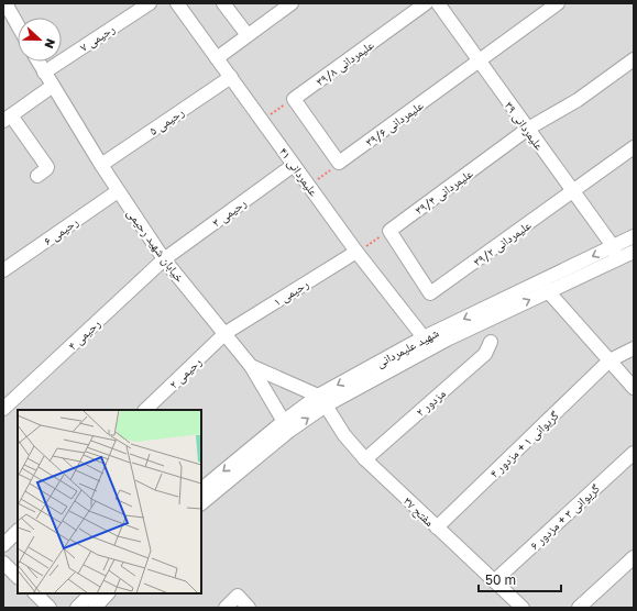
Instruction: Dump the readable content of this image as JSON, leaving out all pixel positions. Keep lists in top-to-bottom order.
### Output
{
  "streets": {
    "street": [
      "رحیمی ۷",
      "علیمردانی ۳۹/۸",
      "رحیمی ۵",
      "علیمردانی ۳۹/۶",
      "علیمردانی ۳۹",
      "علیمردانی ۴۱",
      "علیمردانی ۳۹/۴",
      "رحیمی ۳",
      "رحیمی ۶",
      "علیمردانی ۳۹/۲",
      "خیابان شهید رحیمی",
      "رحیمی ۱",
      "رحیمی ۴",
      "شهید علیمردانی",
      "رحیمی ۲",
      "مزدور ۲",
      "گریوانی ۱ + مزدور ۴",
      "مفتح ۳۷",
      "گریوانی ۳ + مزدور ۶"
    ]
  },
  "crossings": [
    ["رحیمی ۷", "خیابان شهید رحیمی"],
    ["رحیمی ۵", "علیمردانی ۴۱"],
    ["رحیمی ۵", "خیابان شهید رحیمی"],
    ["علیمردانی ۳۹/۶", "علیمردانی ۳۹"],
    ["علیمردانی ۳۹", "علیمردانی ۳۹/۴"],
    ["علیمردانی ۳۹", "علیمردانی ۳۹/۲"],
    ["علیمردانی ۳۹", "شهید علیمردانی"],
    ["علیمردانی ۴۱", "رحیمی ۳"],
    ["علیمردانی ۴۱", "رحیمی ۱"],
    ["علیمردانی ۴۱", "شهید علیمردانی"],
    ["علیمردانی ۳۹/۴", "علیمردانی ۳۹/۲"],
    ["رحیمی ۳", "خیابان شهید رحیمی"],
    ["رحیمی ۳", "رحیمی ۴"],
    ["رحیمی ۶", "خیابان شهید رحیمی"],
    ["خیابان شهید رحیمی", "رحیمی ۱"],
    ["خیابان شهید رحیمی", "رحیمی ۴"],
    ["خیابان شهید رحیمی", "شهید علیمردانی"],
    ["خیابان شهید رحیمی", "رحیمی ۲"],
    ["رحیمی ۱", "رحیمی ۲"],
    ["شهید علیمردانی", "مفتح ۳۷"],
    ["مزدور ۲", "مفتح ۳۷"],
    ["گریوانی ۱ + مزدور ۴", "مفتح ۳۷"],
    ["مفتح ۳۷", "گریوانی ۳ + مزدور ۶"]
  ],
  "scale_bar": "50 m",
  "north": "right"
}
